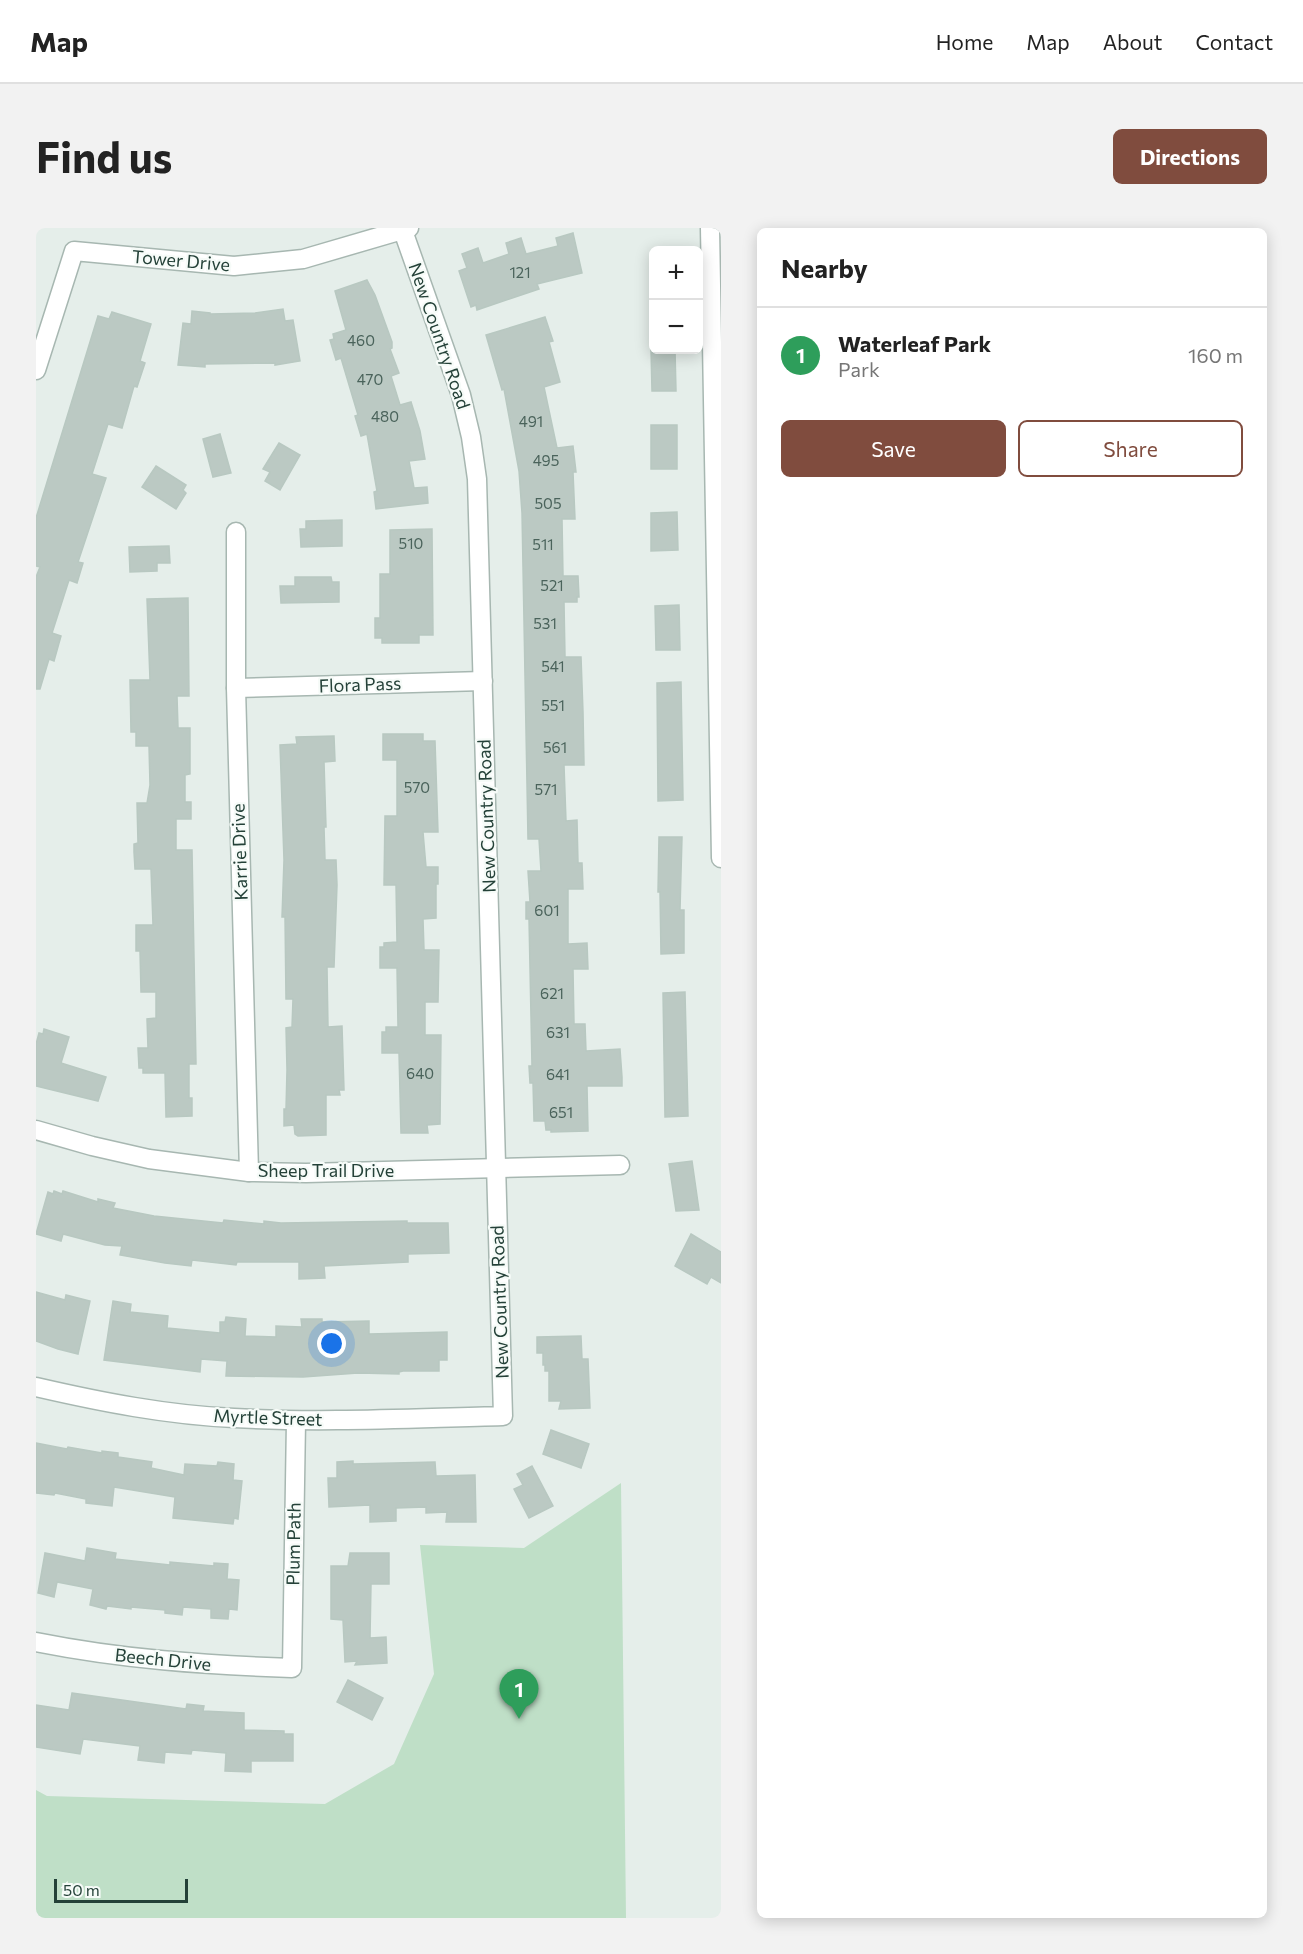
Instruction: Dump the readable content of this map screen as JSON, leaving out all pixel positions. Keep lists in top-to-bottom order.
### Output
{
  "streets": {
    "street": [
      "Tower Drive",
      "New Country Road",
      "Flora Pass",
      "Karrie Drive",
      "Sheep Trail Drive",
      "Myrtle Street",
      "Plum Path",
      "Beech Drive"
    ]
  },
  "crossings": [
    ["Tower Drive", "New Country Road"],
    ["New Country Road", "Flora Pass"],
    ["New Country Road", "Sheep Trail Drive"],
    ["New Country Road", "Myrtle Street"],
    ["Flora Pass", "Karrie Drive"],
    ["Karrie Drive", "Sheep Trail Drive"],
    ["Myrtle Street", "Plum Path"],
    ["Plum Path", "Beech Drive"]
  ],
  "house_numbers": [
    "121",
    "460",
    "470",
    "480",
    "491",
    "495",
    "505",
    "510",
    "511",
    "521",
    "531",
    "541",
    "551",
    "561",
    "570",
    "571",
    "601",
    "621",
    "631",
    "640",
    "641",
    "651"
  ],
  "scale_bar": "50 m",
  "page": {
    "header": "Map",
    "nav": [
      "Home",
      "Map",
      "About",
      "Contact"
    ],
    "buttons": [
      "Directions",
      ["Save", "Share"]
    ],
    "title": "Find us",
    "heading": "Nearby",
    "map_buttons": ["+", "−"],
    "list": [
      {
        "mark": "1",
        "name": "Waterleaf Park",
        "note": "Park",
        "value": "160 m"
      }
    ],
    "pins": "1",
    "scale": "50 m"
  }
}
